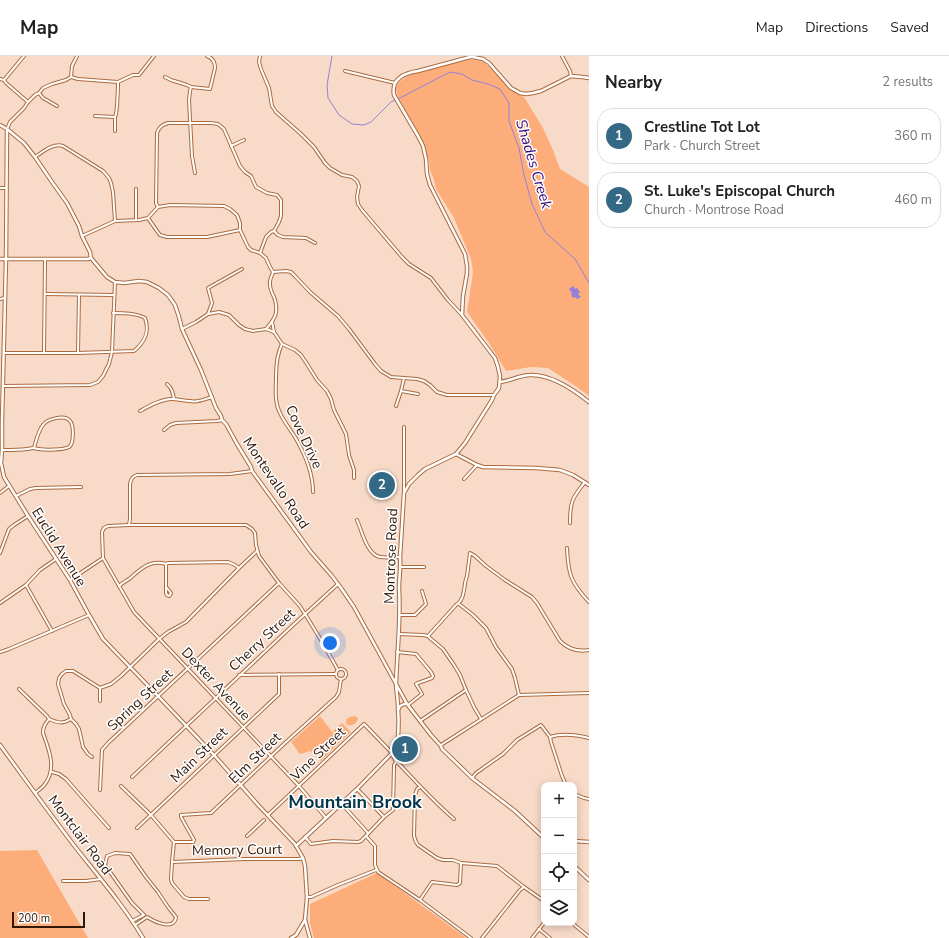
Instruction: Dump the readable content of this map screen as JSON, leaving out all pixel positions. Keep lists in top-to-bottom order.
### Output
{
  "streets": {
    "main road": [
      "Montevallo Road",
      "Euclid Avenue",
      "Montrose Road",
      "Montclair Road"
    ],
    "street": [
      "Cove Drive",
      "Cherry Street",
      "Dexter Avenue",
      "Spring Street",
      "Vine Street",
      "Main Street",
      "Elm Street",
      "Memory Court"
    ]
  },
  "crossings": [
    ["Montevallo Road", "Montrose Road"],
    ["Montevallo Road", "Cherry Street"],
    ["Euclid Avenue", "Cherry Street"],
    ["Euclid Avenue", "Spring Street"],
    ["Euclid Avenue", "Vine Street"],
    ["Euclid Avenue", "Main Street"],
    ["Euclid Avenue", "Elm Street"],
    ["Euclid Avenue", "Memory Court"],
    ["Cherry Street", "Dexter Avenue"],
    ["Dexter Avenue", "Spring Street"],
    ["Dexter Avenue", "Vine Street"],
    ["Dexter Avenue", "Main Street"],
    ["Dexter Avenue", "Elm Street"]
  ],
  "districts": ["Mountain Brook"],
  "water": ["Shades Creek"],
  "scale_bar": "200 m",
  "page": {
    "header": "Map",
    "nav": ["Map", "Directions", "Saved"],
    "heading": ["Nearby", "2 results"],
    "list": [
      {
        "mark": "1",
        "name": "Crestline Tot Lot",
        "note": "Park · Church Street",
        "value": "360 m"
      },
      {
        "mark": "2",
        "name": "St. Luke's Episcopal Church",
        "note": "Church · Montrose Road",
        "value": "460 m"
      }
    ],
    "pins": ["2", "1"],
    "map_buttons": ["+", "−"],
    "scale": "200 m"
  }
}
